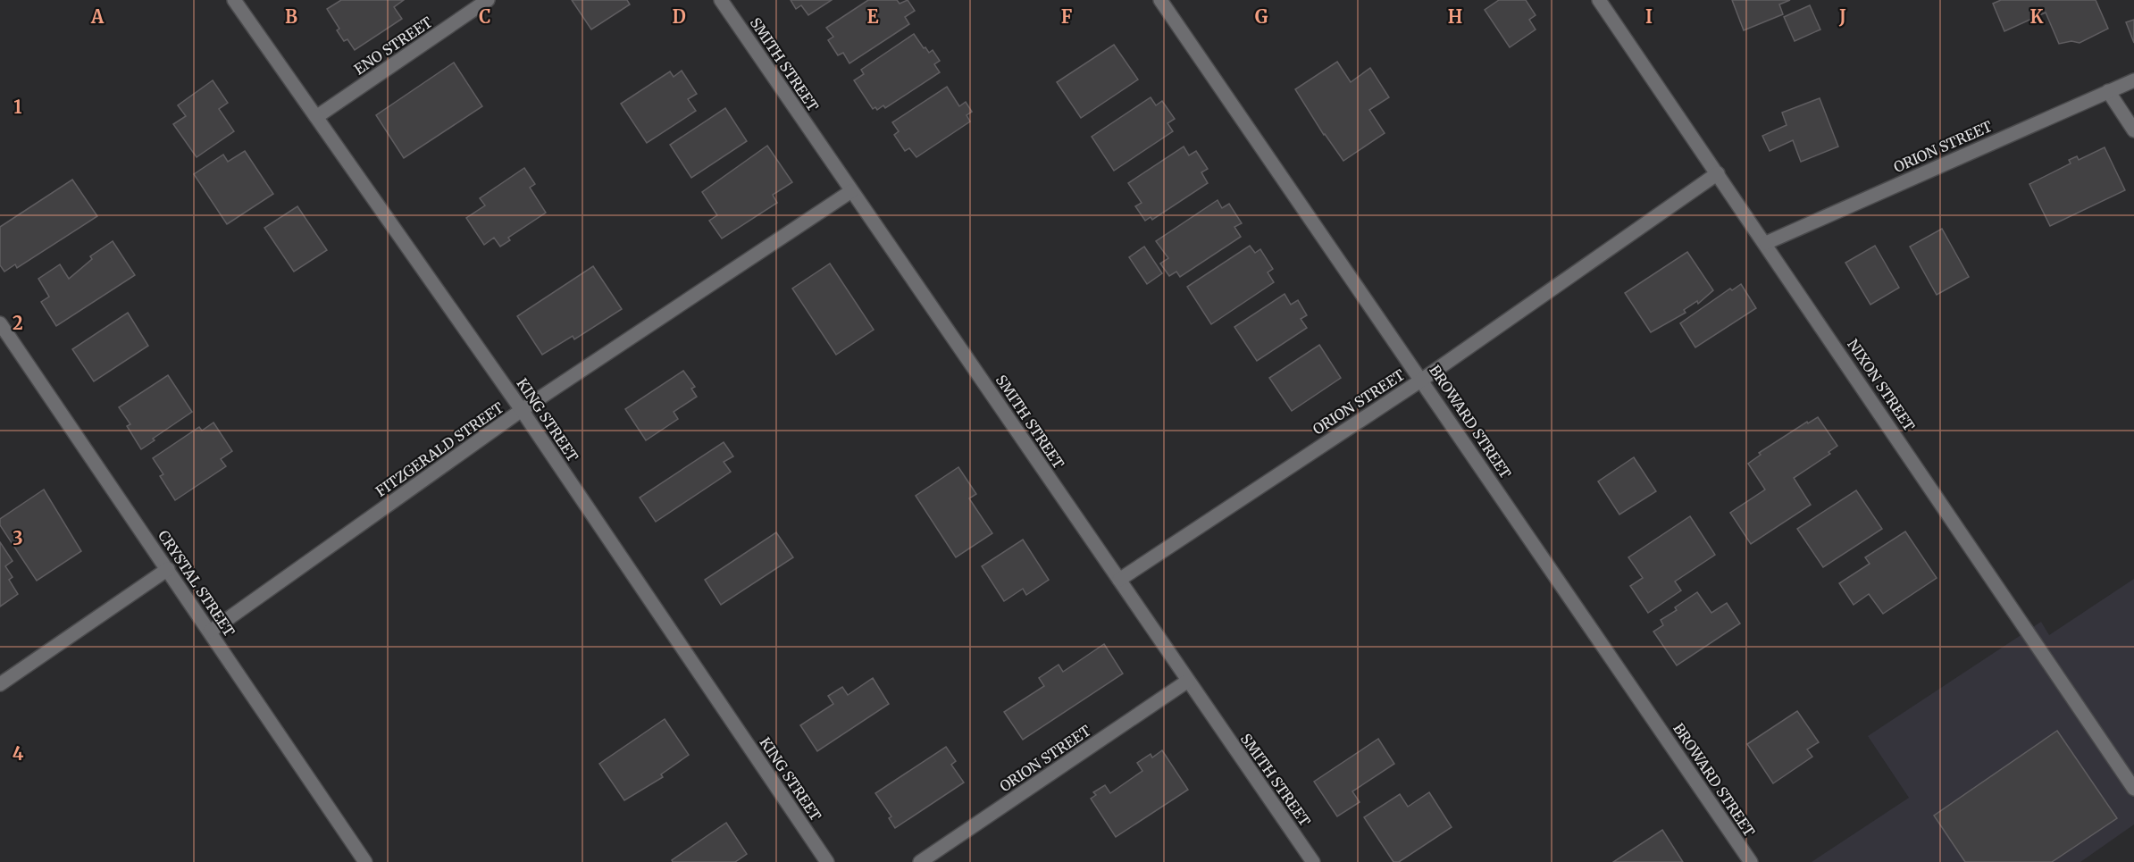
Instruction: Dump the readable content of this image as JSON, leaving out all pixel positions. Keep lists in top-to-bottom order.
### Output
{
  "streets": {
    "street": [
      "ENO STREET",
      "SMITH STREET",
      "ORION STREET",
      "NIXON STREET",
      "KING STREET",
      "BROWARD STREET",
      "FITZGERALD STREET",
      "CRYSTAL STREET"
    ]
  },
  "crossings": [
    ["ENO STREET", "KING STREET"],
    ["SMITH STREET", "ORION STREET"],
    ["SMITH STREET", "FITZGERALD STREET"],
    ["ORION STREET", "NIXON STREET"],
    ["ORION STREET", "BROWARD STREET"],
    ["KING STREET", "FITZGERALD STREET"],
    ["FITZGERALD STREET", "CRYSTAL STREET"]
  ],
  "grid": {
    "columns": [
      "A",
      "B",
      "C",
      "D",
      "E",
      "F",
      "G",
      "H",
      "I",
      "J",
      "K"
    ],
    "rows": [
      "1",
      "2",
      "3",
      "4"
    ]
  }
}
